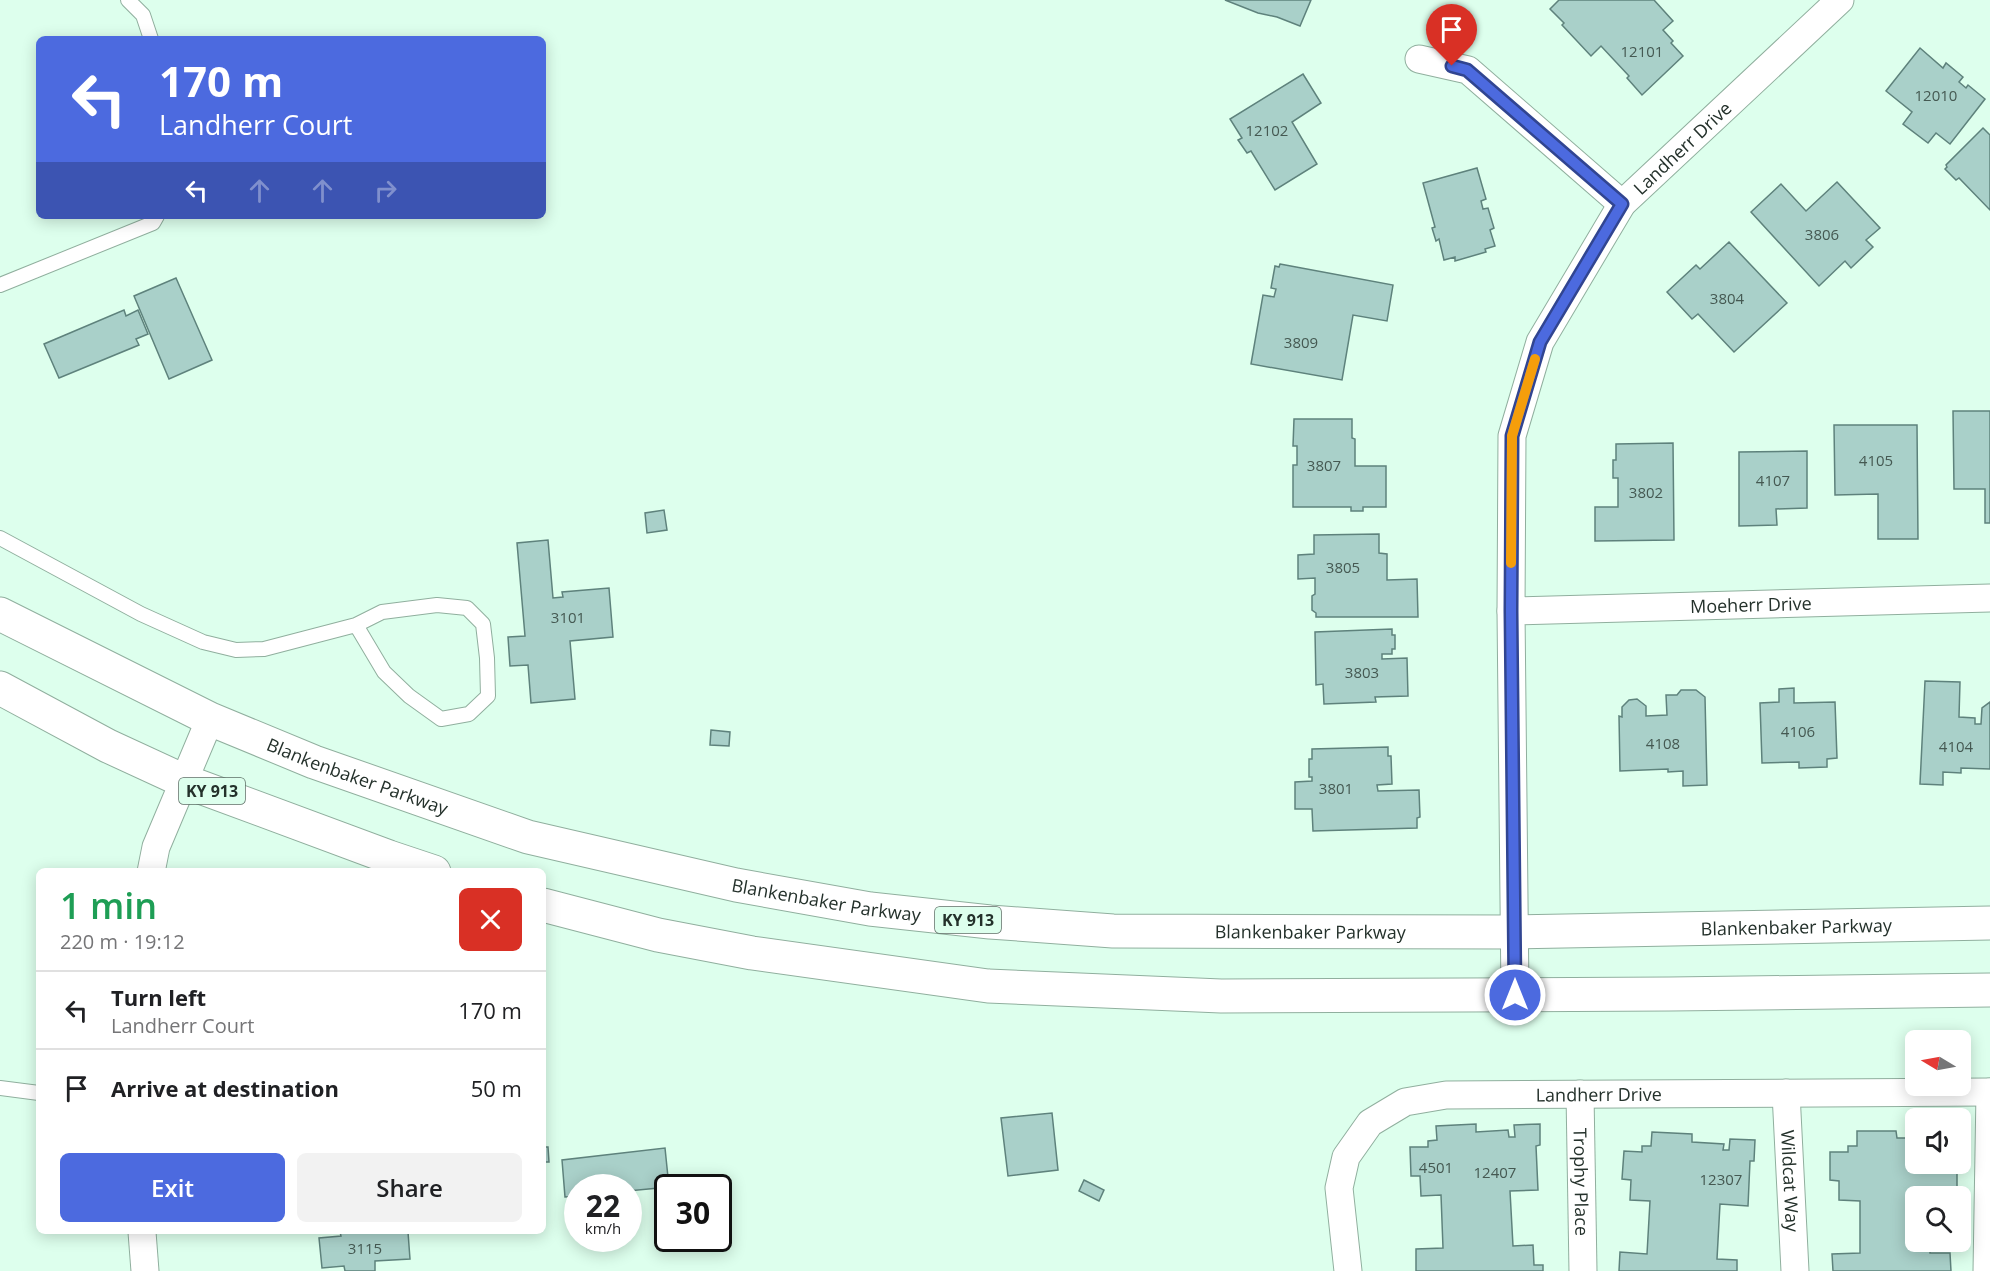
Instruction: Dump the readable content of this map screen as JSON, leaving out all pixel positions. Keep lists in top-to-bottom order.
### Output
{
  "streets": {
    "main road": ["Blankenbaker Parkway", "KY 913"],
    "street": [
      "Landherr Drive",
      "Moeherr Drive",
      "Trophy Place",
      "Wildcat Way"
    ]
  },
  "crossings": [
    ["Landherr Drive", "Moeherr Drive"],
    ["Landherr Drive", "Blankenbaker Parkway"],
    ["Landherr Drive", "Trophy Place"],
    ["Landherr Drive", "Wildcat Way"]
  ],
  "house_numbers": [
    "12101",
    "12010",
    "12102",
    "3806",
    "3804",
    "3809",
    "4105",
    "3807",
    "4107",
    "3802",
    "3805",
    "3101",
    "3803",
    "4106",
    "4108",
    "4104",
    "3801",
    "4501",
    "12407",
    "12307",
    "3115"
  ],
  "north": "left",
  "page": {
    "turn": ["170 m", "Landherr Court"],
    "heading": ["1 min", "220 m · 19:12"],
    "list": [
      {
        "name": "Turn left",
        "note": "Landherr Court",
        "value": "170 m"
      },
      {
        "name": "Arrive at destination",
        "value": "50 m"
      }
    ],
    "buttons": ["Exit", "Share"],
    "speed": "22 km/h",
    "limit": "30"
  }
}
